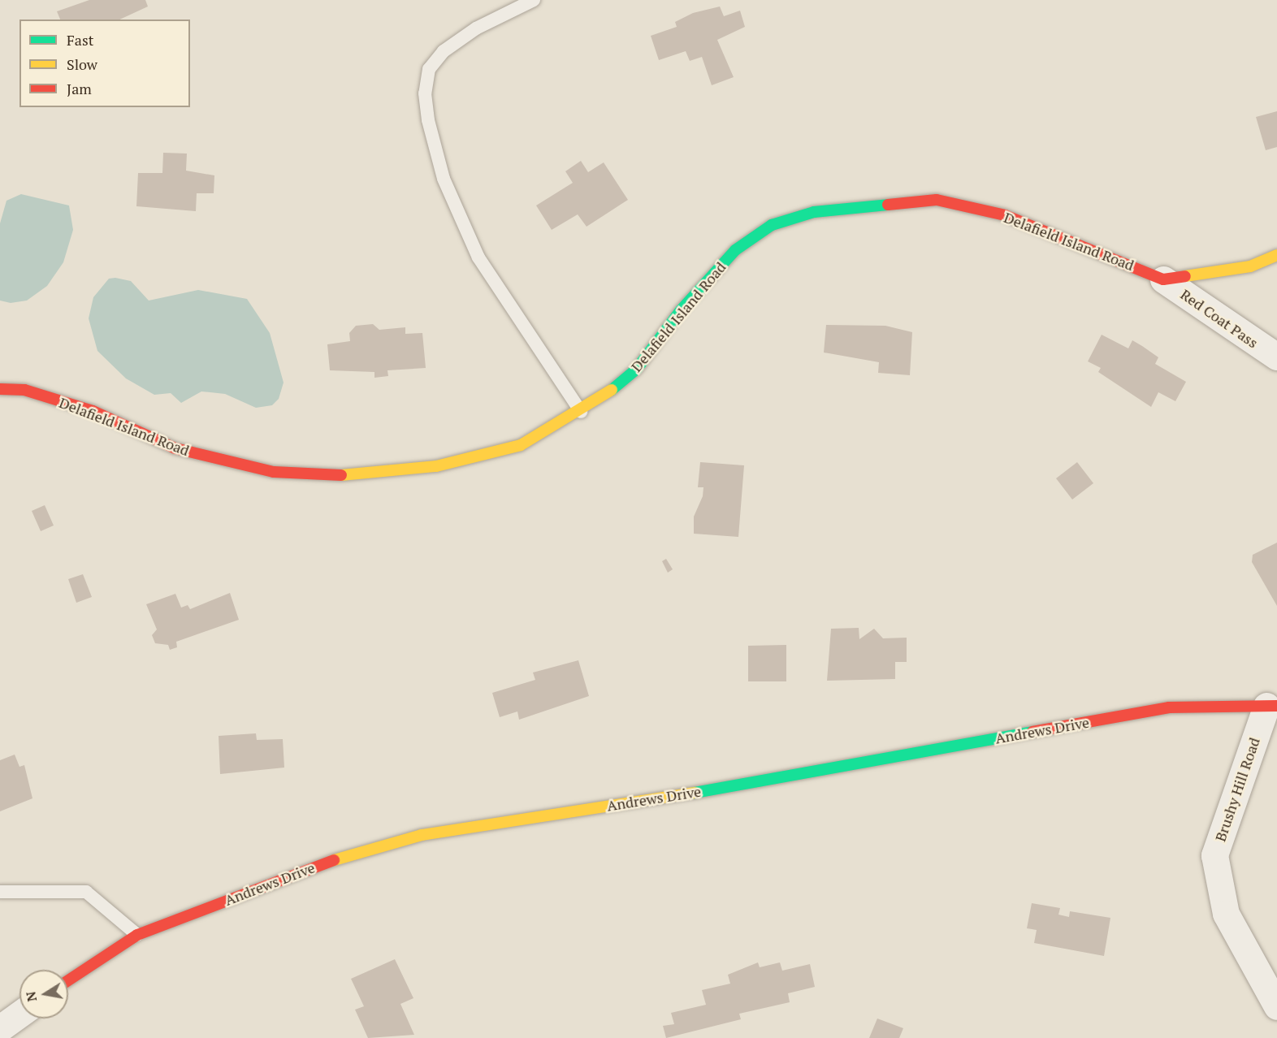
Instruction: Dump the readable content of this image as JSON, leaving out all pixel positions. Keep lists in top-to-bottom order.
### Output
{
  "streets": {
    "street": [
      "Delafield Island Road",
      "Red Coat Pass",
      "Andrews Drive",
      "Brushy Hill Road"
    ]
  },
  "crossings": [
    ["Delafield Island Road", "Red Coat Pass"],
    ["Andrews Drive", "Brushy Hill Road"]
  ],
  "legend": ["Fast", "Slow", "Jam"],
  "north": "left"
}
